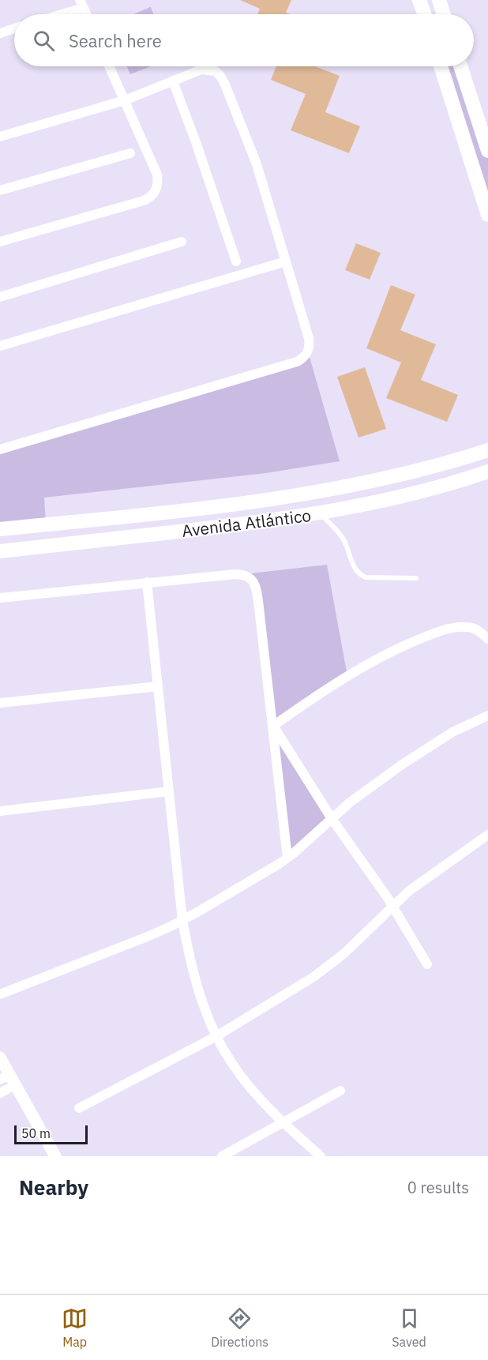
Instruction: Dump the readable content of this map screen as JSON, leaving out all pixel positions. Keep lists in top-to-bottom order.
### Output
{
  "streets": {
    "main road": ["Avenida Atlántico"]
  },
  "scale_bar": "50 m",
  "page": {
    "search": "Search here",
    "scale": "50 m",
    "heading": ["Nearby", "0 results"],
    "nav": ["Map", "Directions", "Saved"]
  }
}
